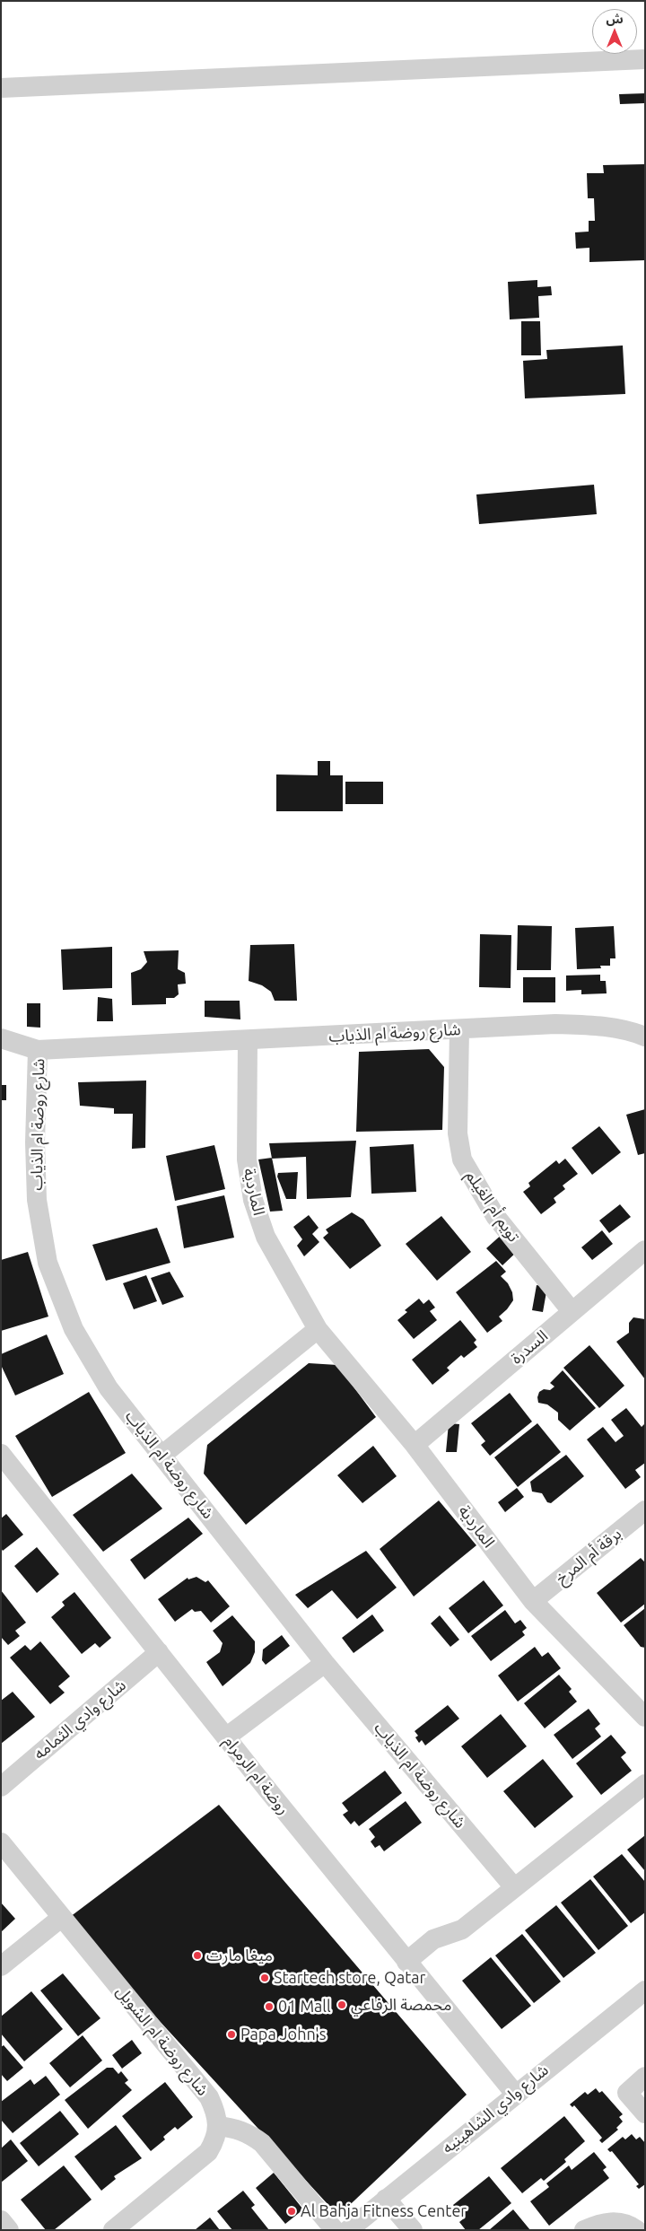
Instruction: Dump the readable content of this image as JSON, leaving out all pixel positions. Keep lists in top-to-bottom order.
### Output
{
  "streets": {
    "street": [
      "شارع روضة ام الذياب",
      "الماردية",
      "تويم أم الغيلم",
      "السدرة",
      "برقة أم المرخ",
      "شارع وادي الثمامه",
      "روضة ام الرمرام",
      "شارع روضة ام الشويل",
      "شارع وادي الشاهينيه"
    ]
  },
  "crossings": [
    ["شارع روضة ام الذياب", "الماردية"],
    ["شارع روضة ام الذياب", "تويم أم الغيلم"],
    ["الماردية", "السدرة"],
    ["الماردية", "برقة أم المرخ"],
    ["تويم أم الغيلم", "السدرة"],
    ["شارع وادي الثمامه", "روضة ام الرمرام"],
    ["روضة ام الرمرام", "شارع وادي الشاهينيه"]
  ],
  "places": [
    "ميغا مارت",
    "Startech store, Qatar",
    "محمصة الرفاعي",
    "01 Mall",
    "Papa John's",
    "Al Bahja Fitness Center"
  ],
  "north": "top"
}
